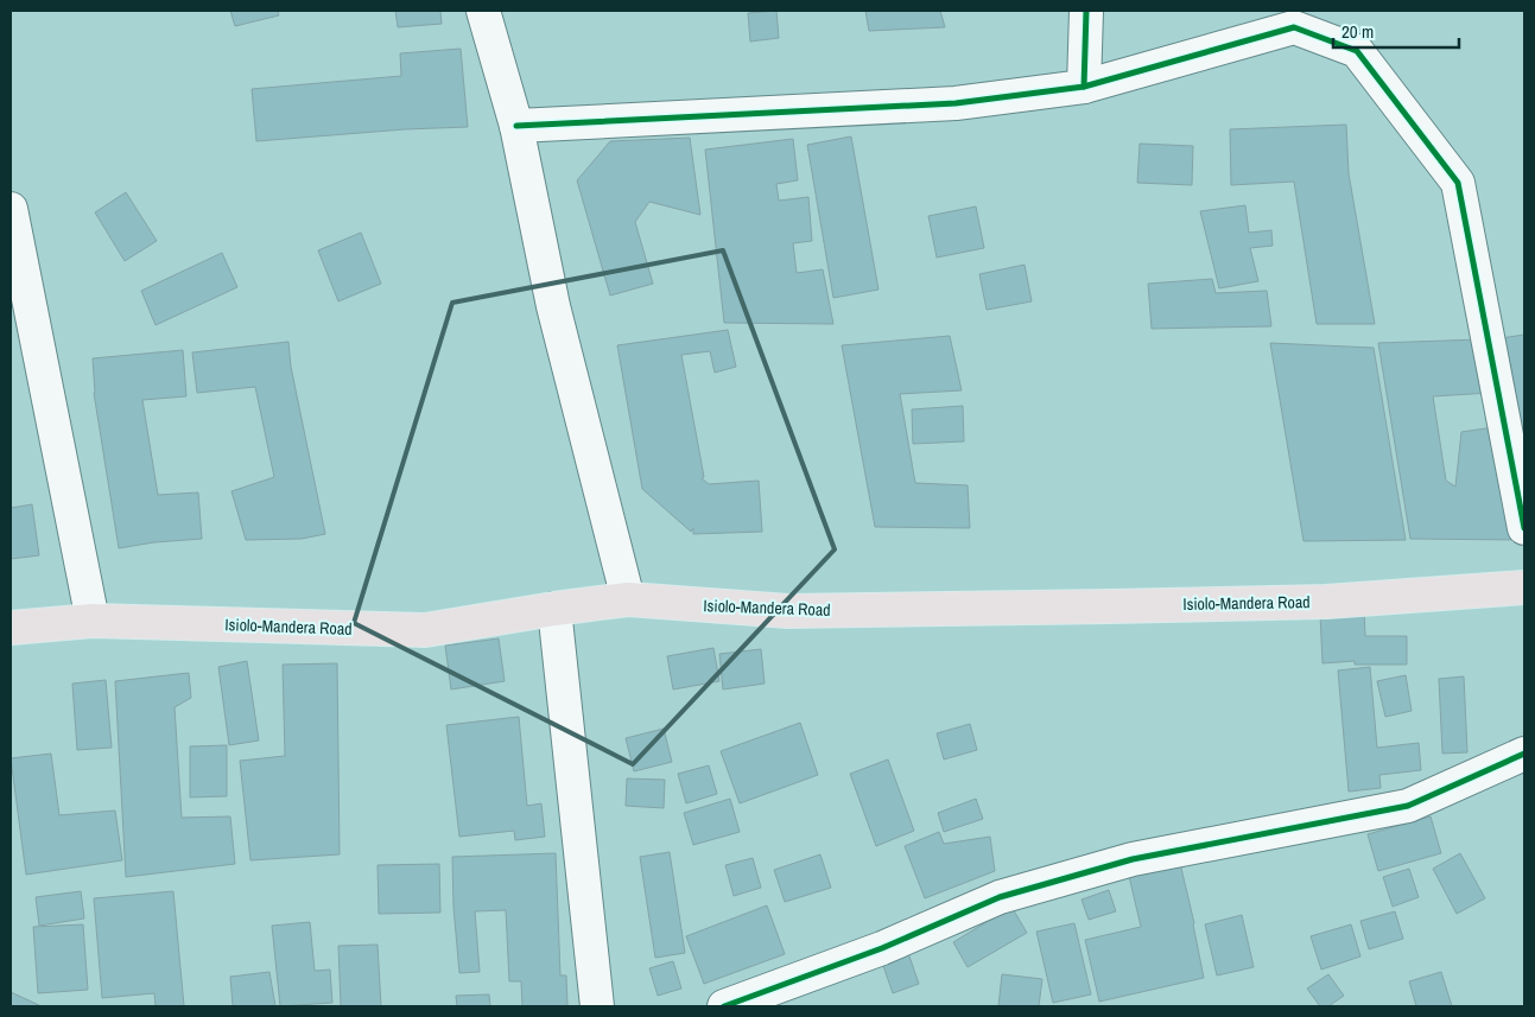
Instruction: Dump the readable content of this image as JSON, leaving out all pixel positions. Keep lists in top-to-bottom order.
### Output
{
  "streets": {
    "highway": ["Isiolo-Mandera Road"]
  },
  "scale_bar": "20 m"
}
